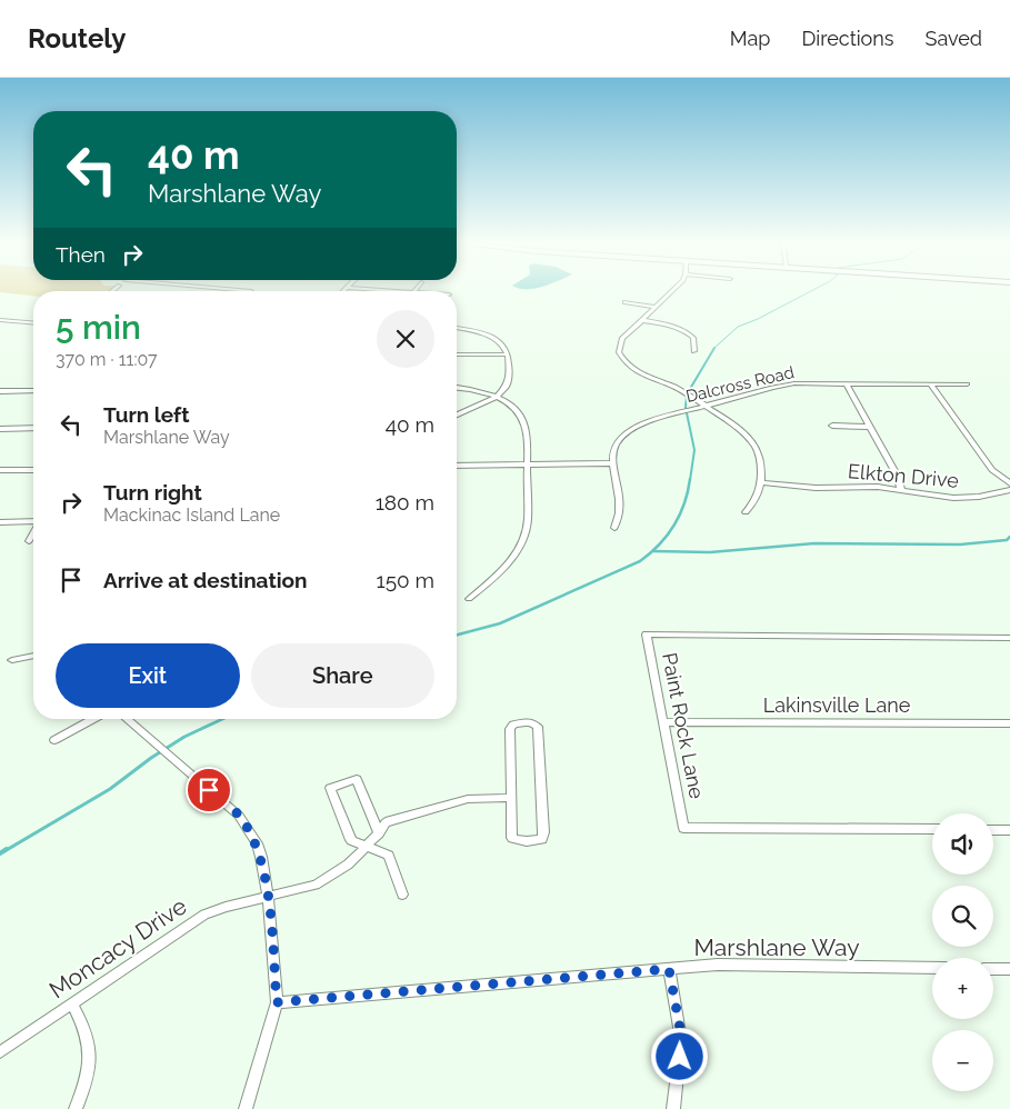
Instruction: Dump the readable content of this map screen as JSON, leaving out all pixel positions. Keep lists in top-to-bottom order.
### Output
{
  "streets": {
    "street": [
      "Dalcross Road",
      "Elkton Drive",
      "Lakinsville Lane",
      "Paint Rock Lane",
      "Marshlane Way",
      "Moncacy Drive"
    ]
  },
  "crossings": [
    ["Lakinsville Lane", "Paint Rock Lane"]
  ],
  "page": {
    "header": "Routely",
    "nav": ["Map", "Directions", "Saved"],
    "turn": ["40 m", "Marshlane Way"],
    "then": "Then",
    "heading": ["5 min", "370 m · 11:07"],
    "list": [
      {
        "name": "Turn left",
        "note": "Marshlane Way",
        "value": "40 m"
      },
      {
        "name": "Turn right",
        "note": "Mackinac Island Lane",
        "value": "180 m"
      },
      {
        "name": "Arrive at destination",
        "value": "150 m"
      }
    ],
    "buttons": ["Exit", "Share"],
    "map_buttons": ["+", "−"]
  }
}
